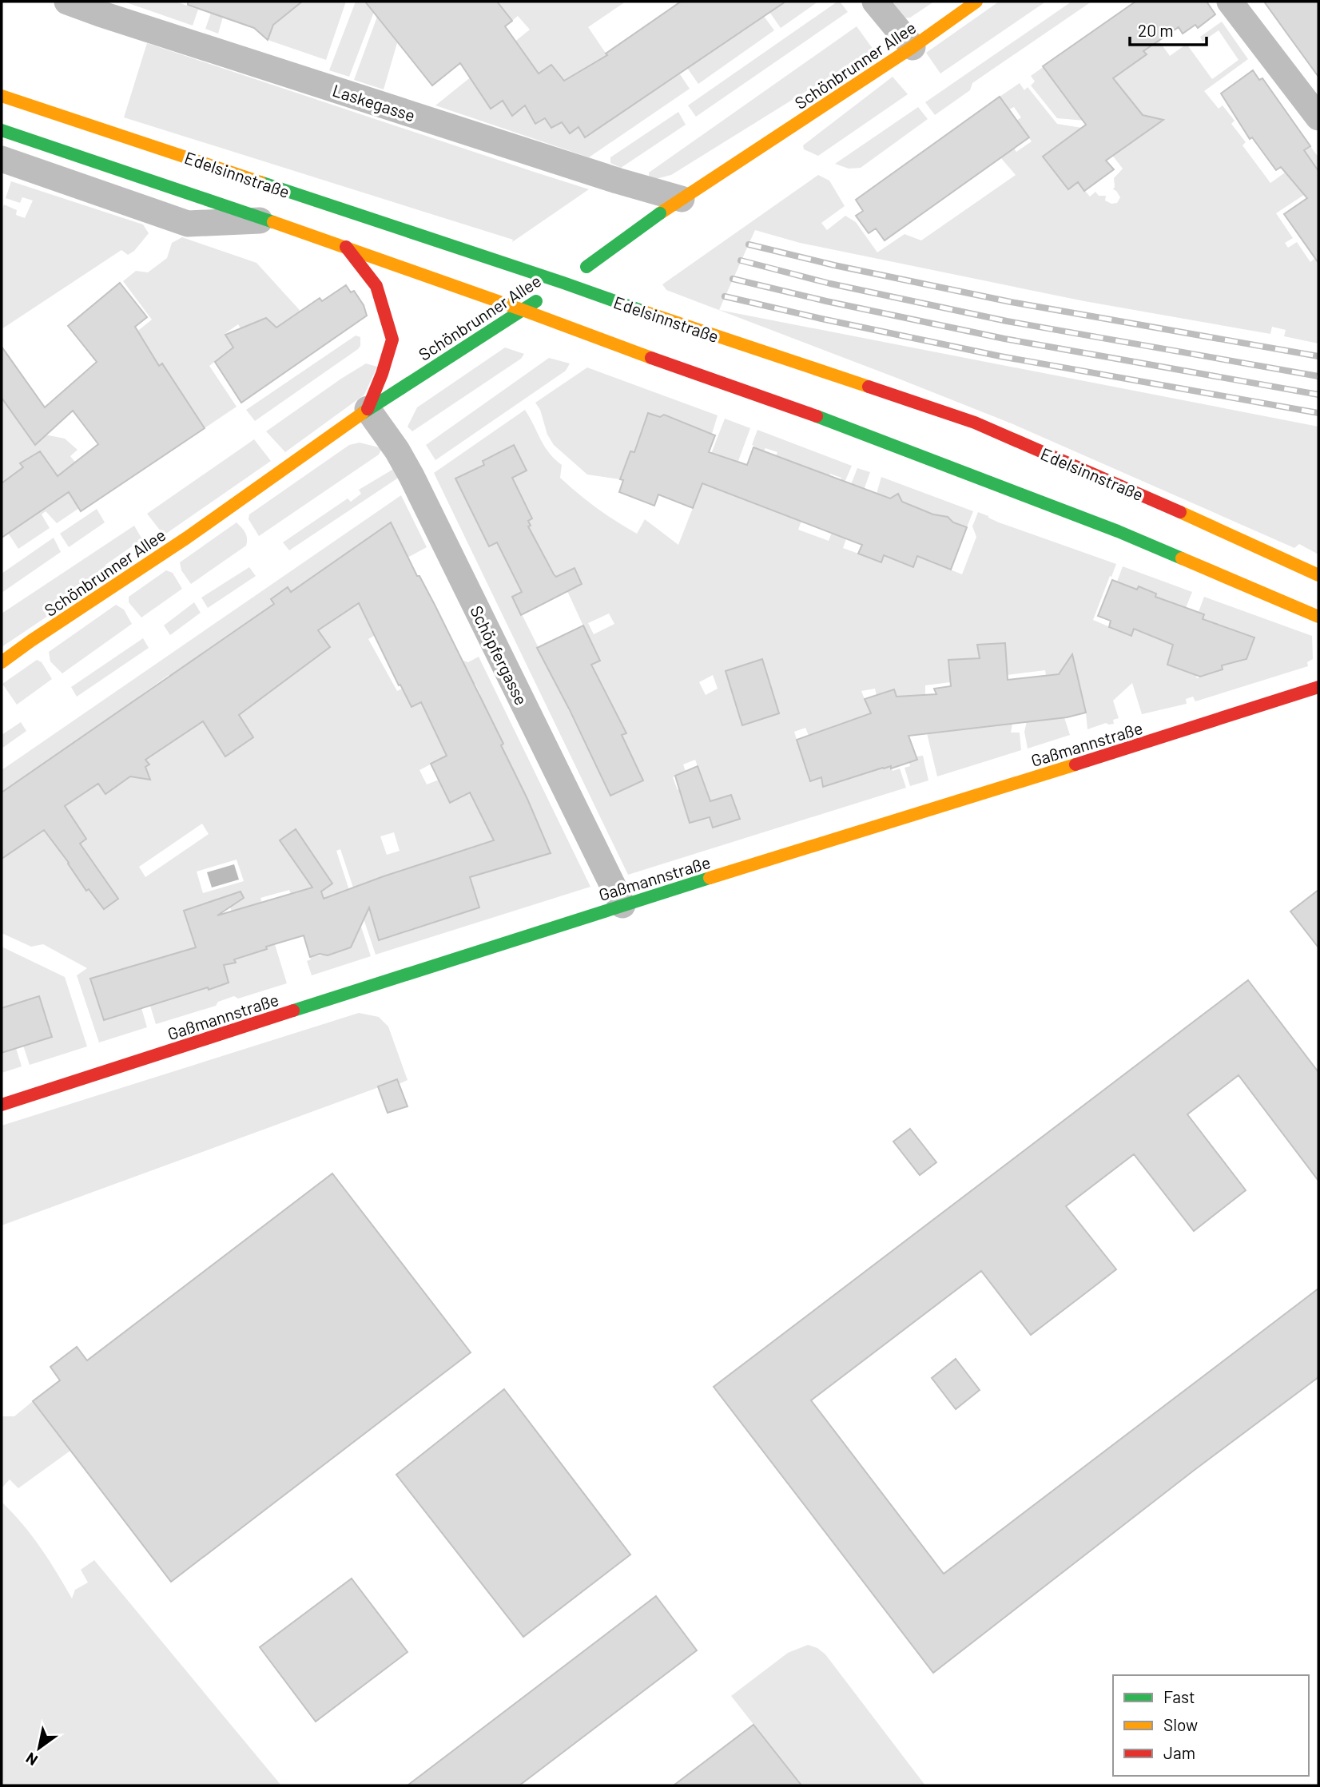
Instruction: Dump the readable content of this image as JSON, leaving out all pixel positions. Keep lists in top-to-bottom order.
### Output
{
  "streets": {
    "main road": ["Schönbrunner Allee", "Edelsinnstraße", "Gaßmannstraße"],
    "street": ["Laskegasse", "Schöpfergasse"]
  },
  "crossings": [
    ["Schönbrunner Allee", "Laskegasse"],
    ["Schönbrunner Allee", "Edelsinnstraße"],
    ["Schönbrunner Allee", "Schöpfergasse"],
    ["Schöpfergasse", "Gaßmannstraße"]
  ],
  "legend": ["Fast", "Slow", "Jam"],
  "scale_bar": "20 m",
  "north": "bottom left"
}
